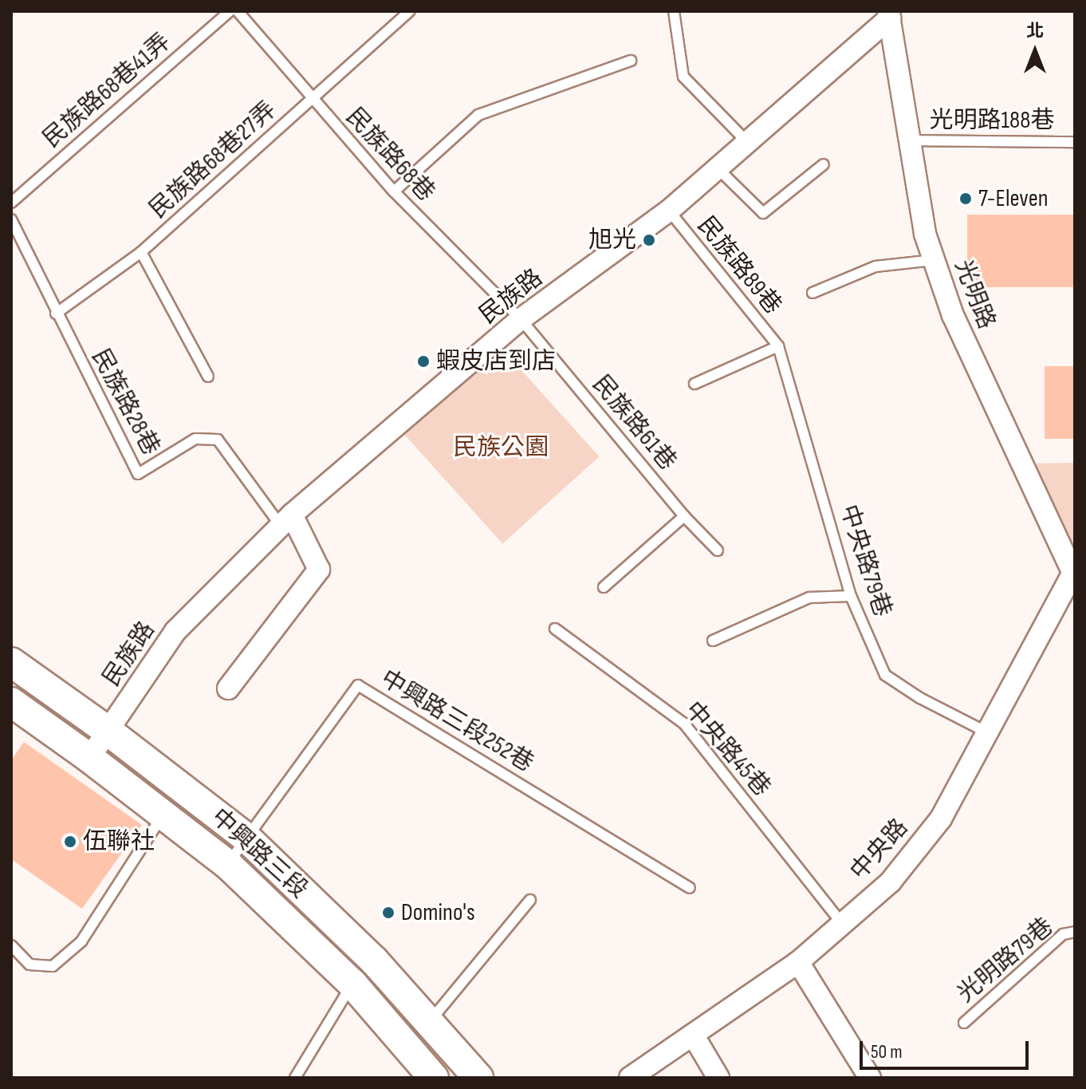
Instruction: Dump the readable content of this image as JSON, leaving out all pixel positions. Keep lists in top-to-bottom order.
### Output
{
  "streets": {
    "main road": ["中興路三段"],
    "street": ["光明路", "民族路", "中央路"],
    "lane": [
      "民族路68巷41弄",
      "光明路188巷",
      "民族路68巷",
      "民族路68巷27弄",
      "民族路89巷",
      "民族路28巷",
      "民族路61巷",
      "中央路79巷",
      "中興路三段252巷",
      "中央路45巷",
      "光明路79巷"
    ]
  },
  "crossings": [
    ["光明路188巷", "光明路"],
    ["民族路68巷", "民族路68巷27弄"],
    ["民族路68巷", "民族路"],
    ["民族路68巷", "民族路61巷"],
    ["民族路68巷27弄", "民族路28巷"],
    ["民族路89巷", "民族路"],
    ["民族路89巷", "中央路79巷"],
    ["光明路", "民族路"],
    ["光明路", "中央路"],
    ["民族路", "民族路28巷"],
    ["民族路", "民族路61巷"],
    ["民族路", "中興路三段"],
    ["中央路79巷", "中央路"],
    ["中興路三段252巷", "中興路三段"],
    ["中央路45巷", "中央路"]
  ],
  "parks": ["民族公園"],
  "places": [
    "7-Eleven",
    "旭光",
    "蝦皮店到店",
    "伍聯社",
    "Domino's"
  ],
  "scale_bar": "50 m",
  "north": "top"
}
